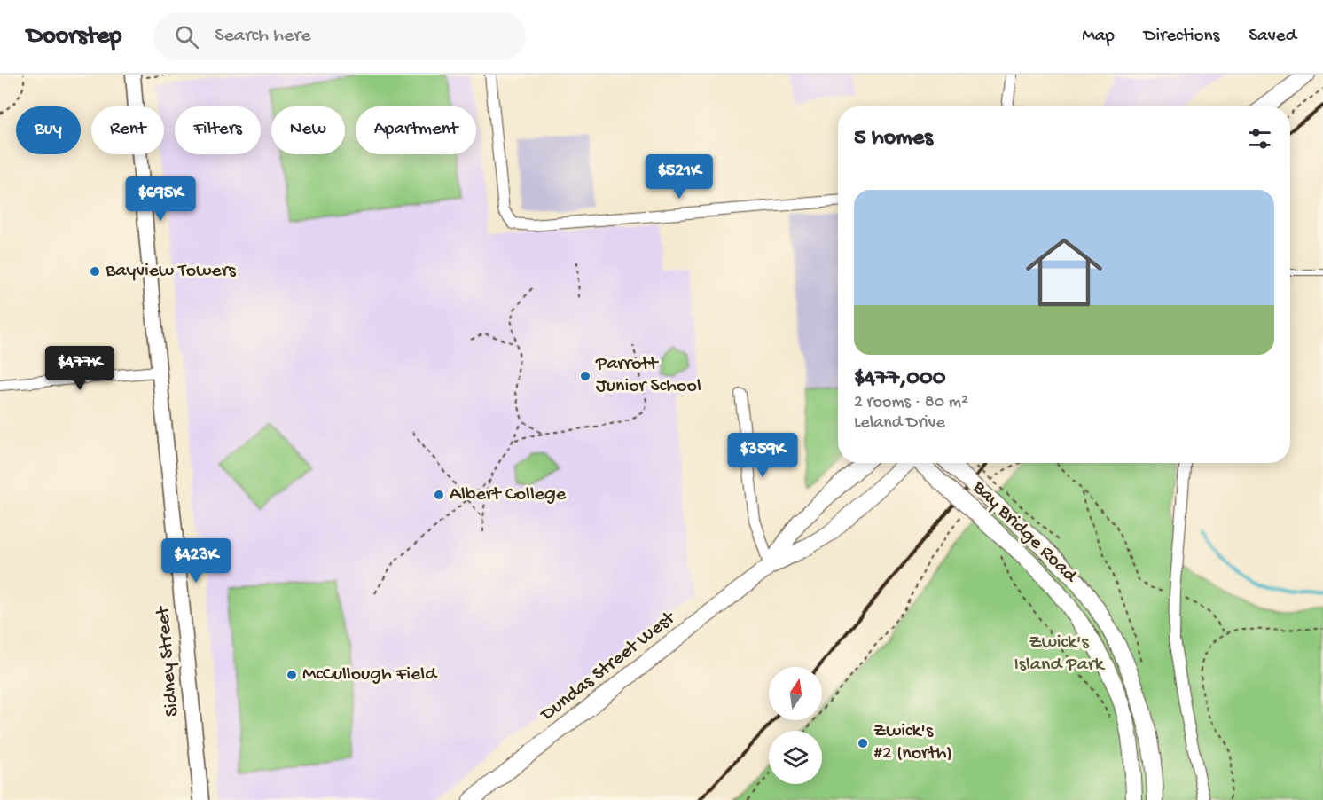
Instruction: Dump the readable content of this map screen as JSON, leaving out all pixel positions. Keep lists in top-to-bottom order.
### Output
{
  "streets": {
    "main road": ["Bay Bridge Road", "Sidney Street", "Dundas Street West"]
  },
  "parks": ["Zwick's Island Park"],
  "places": [
    "Bayview Towers",
    "Parrott Junior School",
    "Albert College",
    "McCullough Field",
    "Zwick's #2 (north)"
  ],
  "north": "top",
  "page": {
    "header": "Doorstep",
    "search": "Search here",
    "nav": ["Map", "Directions", "Saved"],
    "chip": [
      "Buy",
      "Rent",
      "Filters",
      "New",
      "Apartment"
    ],
    "heading": "5 homes",
    "price": [
      "$521K",
      "$695K",
      "$477K",
      "$359K",
      "$423K"
    ],
    "list": [
      {
        "name": "$477,000",
        "note": "2 rooms · 80 m² · Leland Drive"
      }
    ]
  }
}
